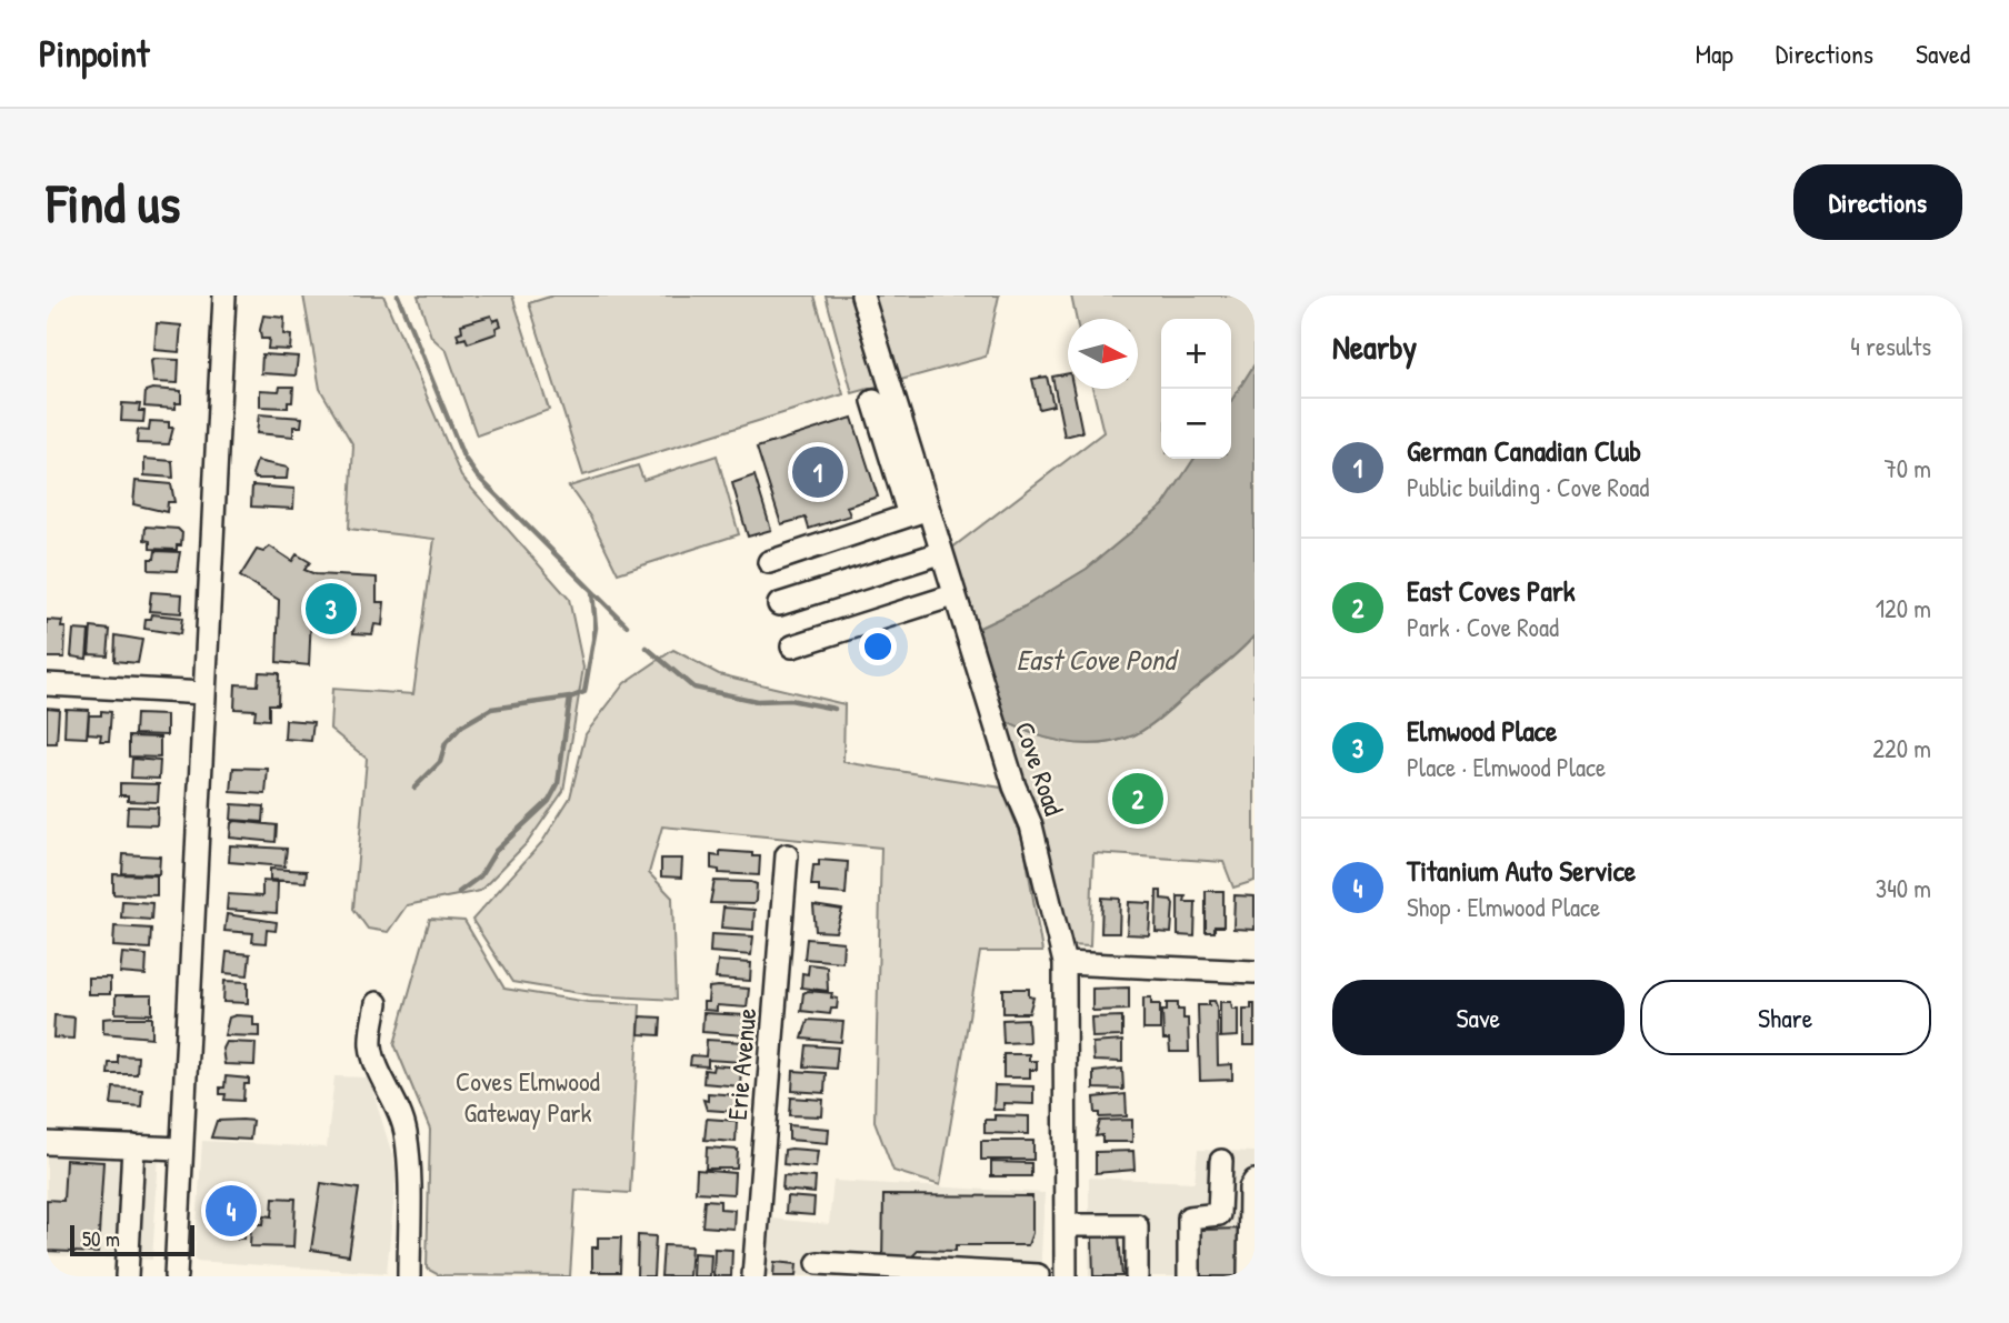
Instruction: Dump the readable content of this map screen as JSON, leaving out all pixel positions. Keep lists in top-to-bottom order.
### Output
{
  "streets": {
    "street": ["Cove Road", "Erie Avenue"]
  },
  "water": ["East Cove Pond"],
  "parks": ["Coves Elmwood Gateway Park"],
  "scale_bar": "50 m",
  "north": "right",
  "page": {
    "header": "Pinpoint",
    "nav": ["Map", "Directions", "Saved"],
    "buttons": [
      "Directions",
      ["Save", "Share"]
    ],
    "title": "Find us",
    "heading": ["Nearby", "4 results"],
    "map_buttons": ["+", "−"],
    "list": [
      {
        "mark": "1",
        "name": "German Canadian Club",
        "note": "Public building · Cove Road",
        "value": "70 m"
      },
      {
        "mark": "2",
        "name": "East Coves Park",
        "note": "Park · Cove Road",
        "value": "120 m"
      },
      {
        "mark": "3",
        "name": "Elmwood Place",
        "note": "Place · Elmwood Place",
        "value": "220 m"
      },
      {
        "mark": "4",
        "name": "Titanium Auto Service",
        "note": "Shop · Elmwood Place",
        "value": "340 m"
      }
    ],
    "pins": [
      "1",
      "3",
      "2",
      "4"
    ],
    "scale": "50 m"
  }
}
